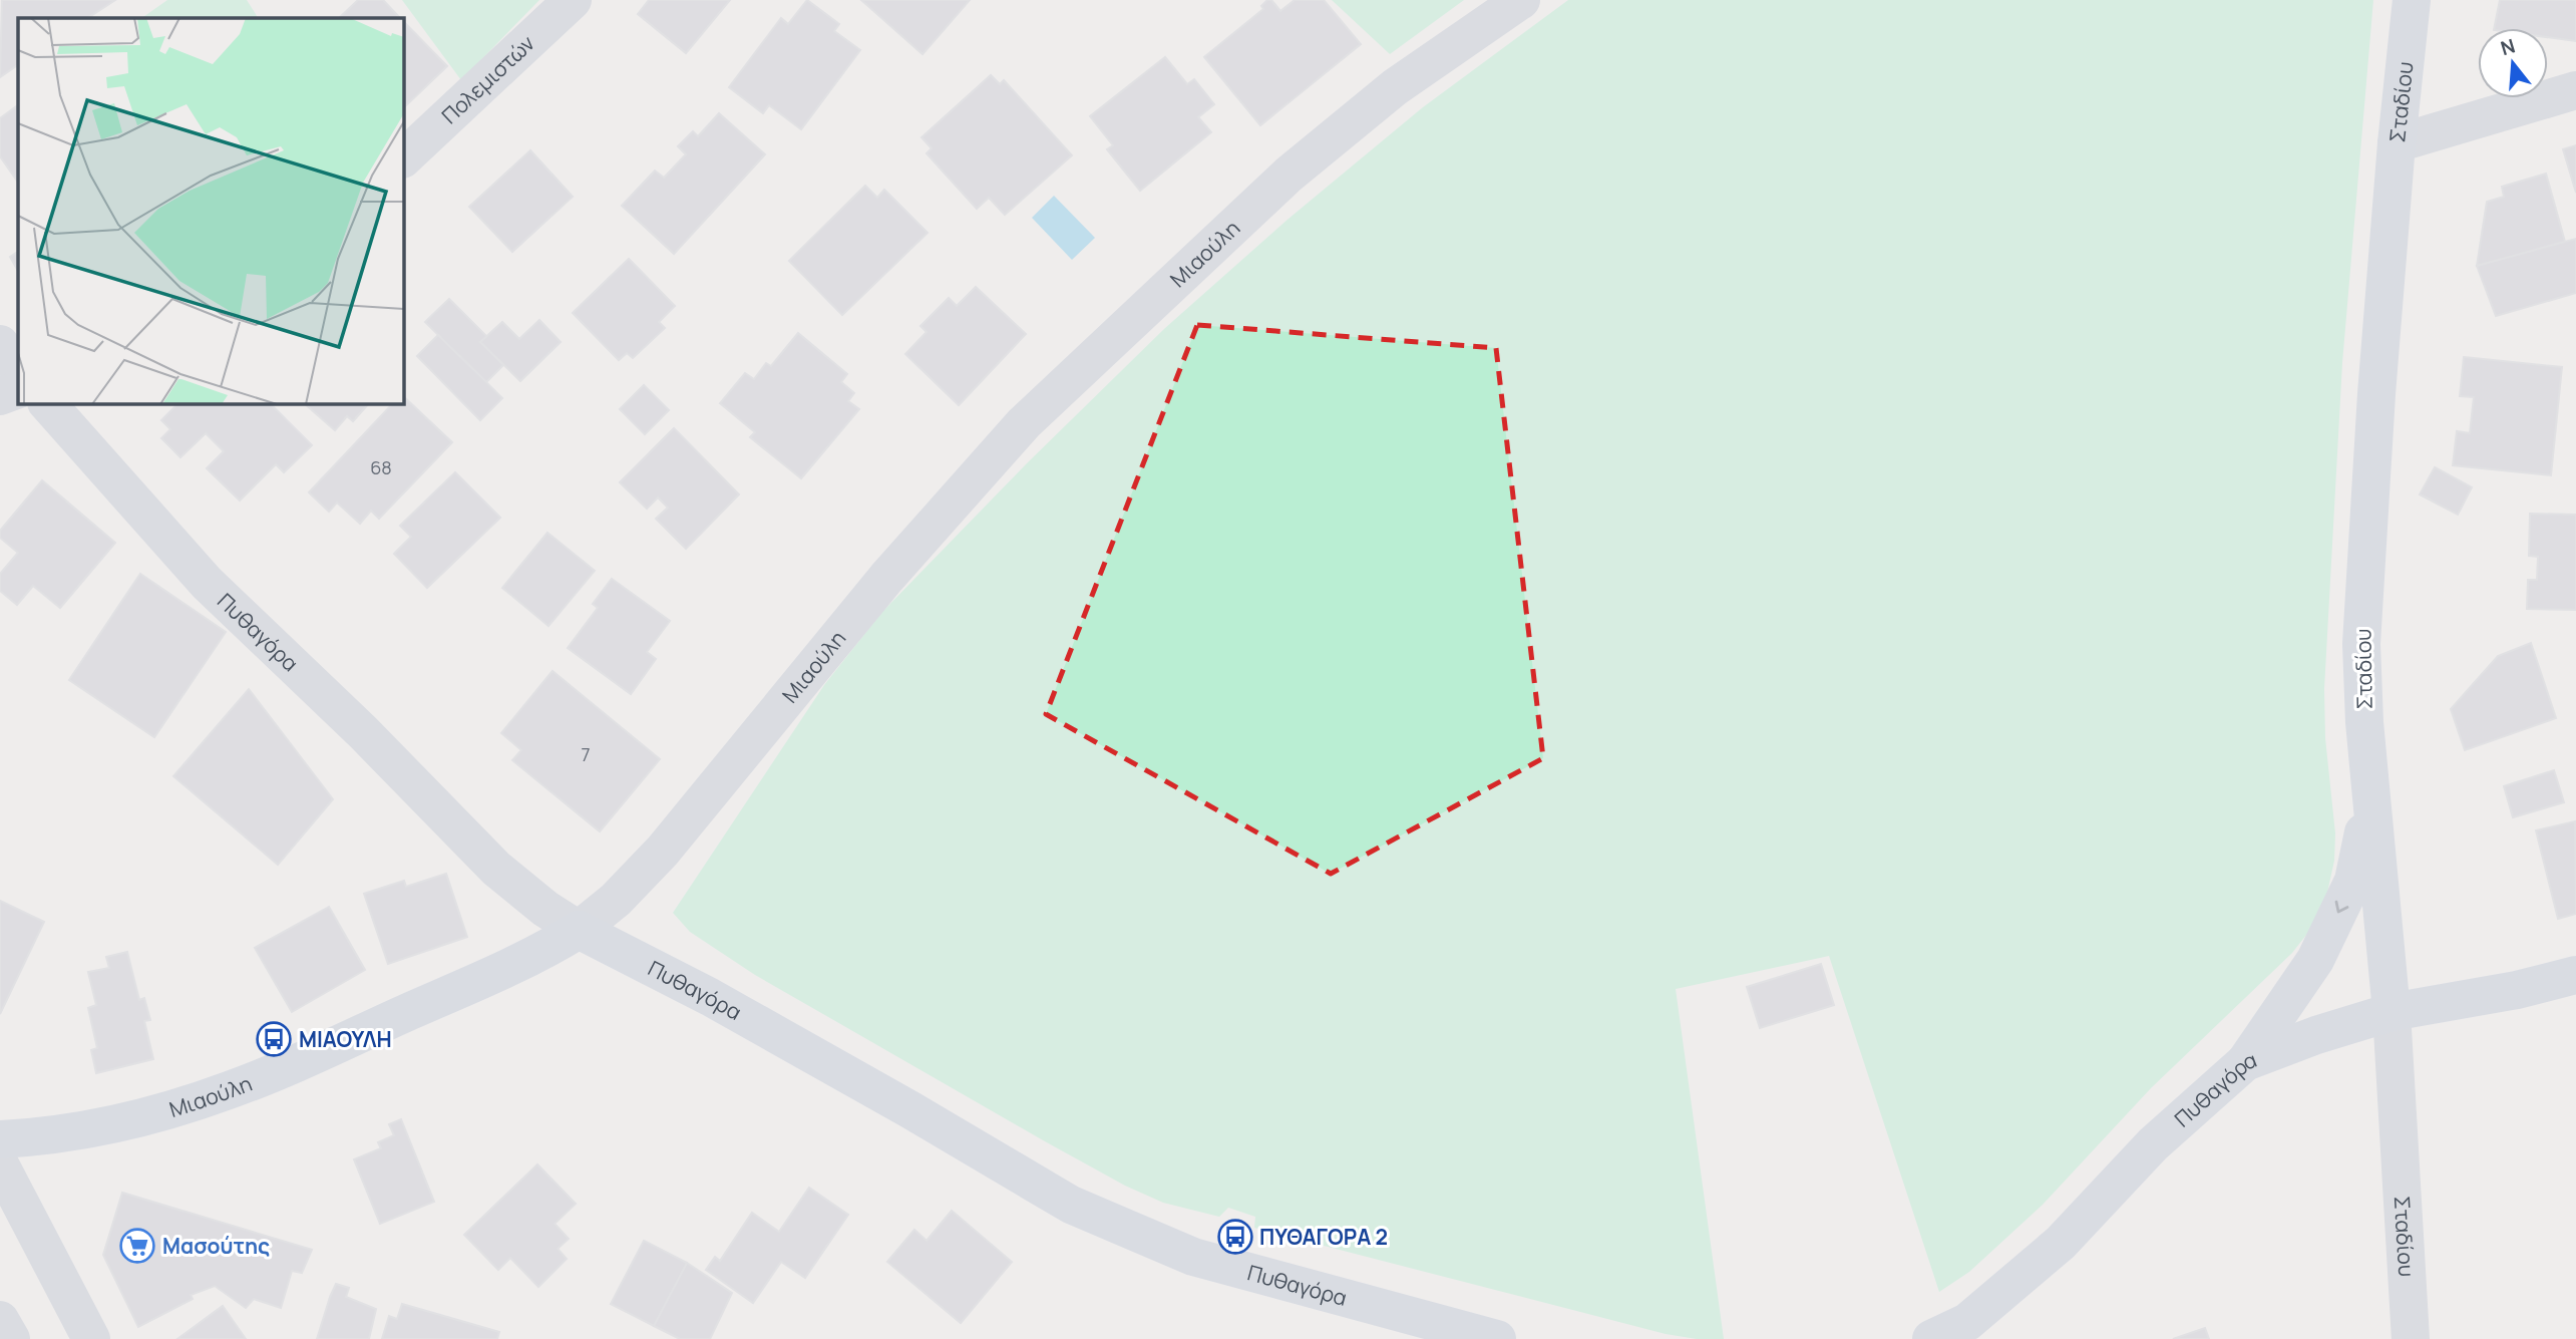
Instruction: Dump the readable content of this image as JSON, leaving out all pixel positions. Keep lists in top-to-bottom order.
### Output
{
  "streets": {
    "street": [
      "Πολεμιστών",
      "Σταδίου",
      "Μιαούλη",
      "Πυθαγόρα"
    ]
  },
  "crossings": [
    ["Σταδίου", "Πυθαγόρα"],
    ["Μιαούλη", "Πυθαγόρα"]
  ],
  "places": {
    "bus stop": ["ΜΙΑΟΥΛΗ", "ΠΥΘΑΓΟΡΑ 2"],
    "supermarket": ["Μασούτης"]
  },
  "house_numbers": ["68", "7"],
  "north": "top"
}
